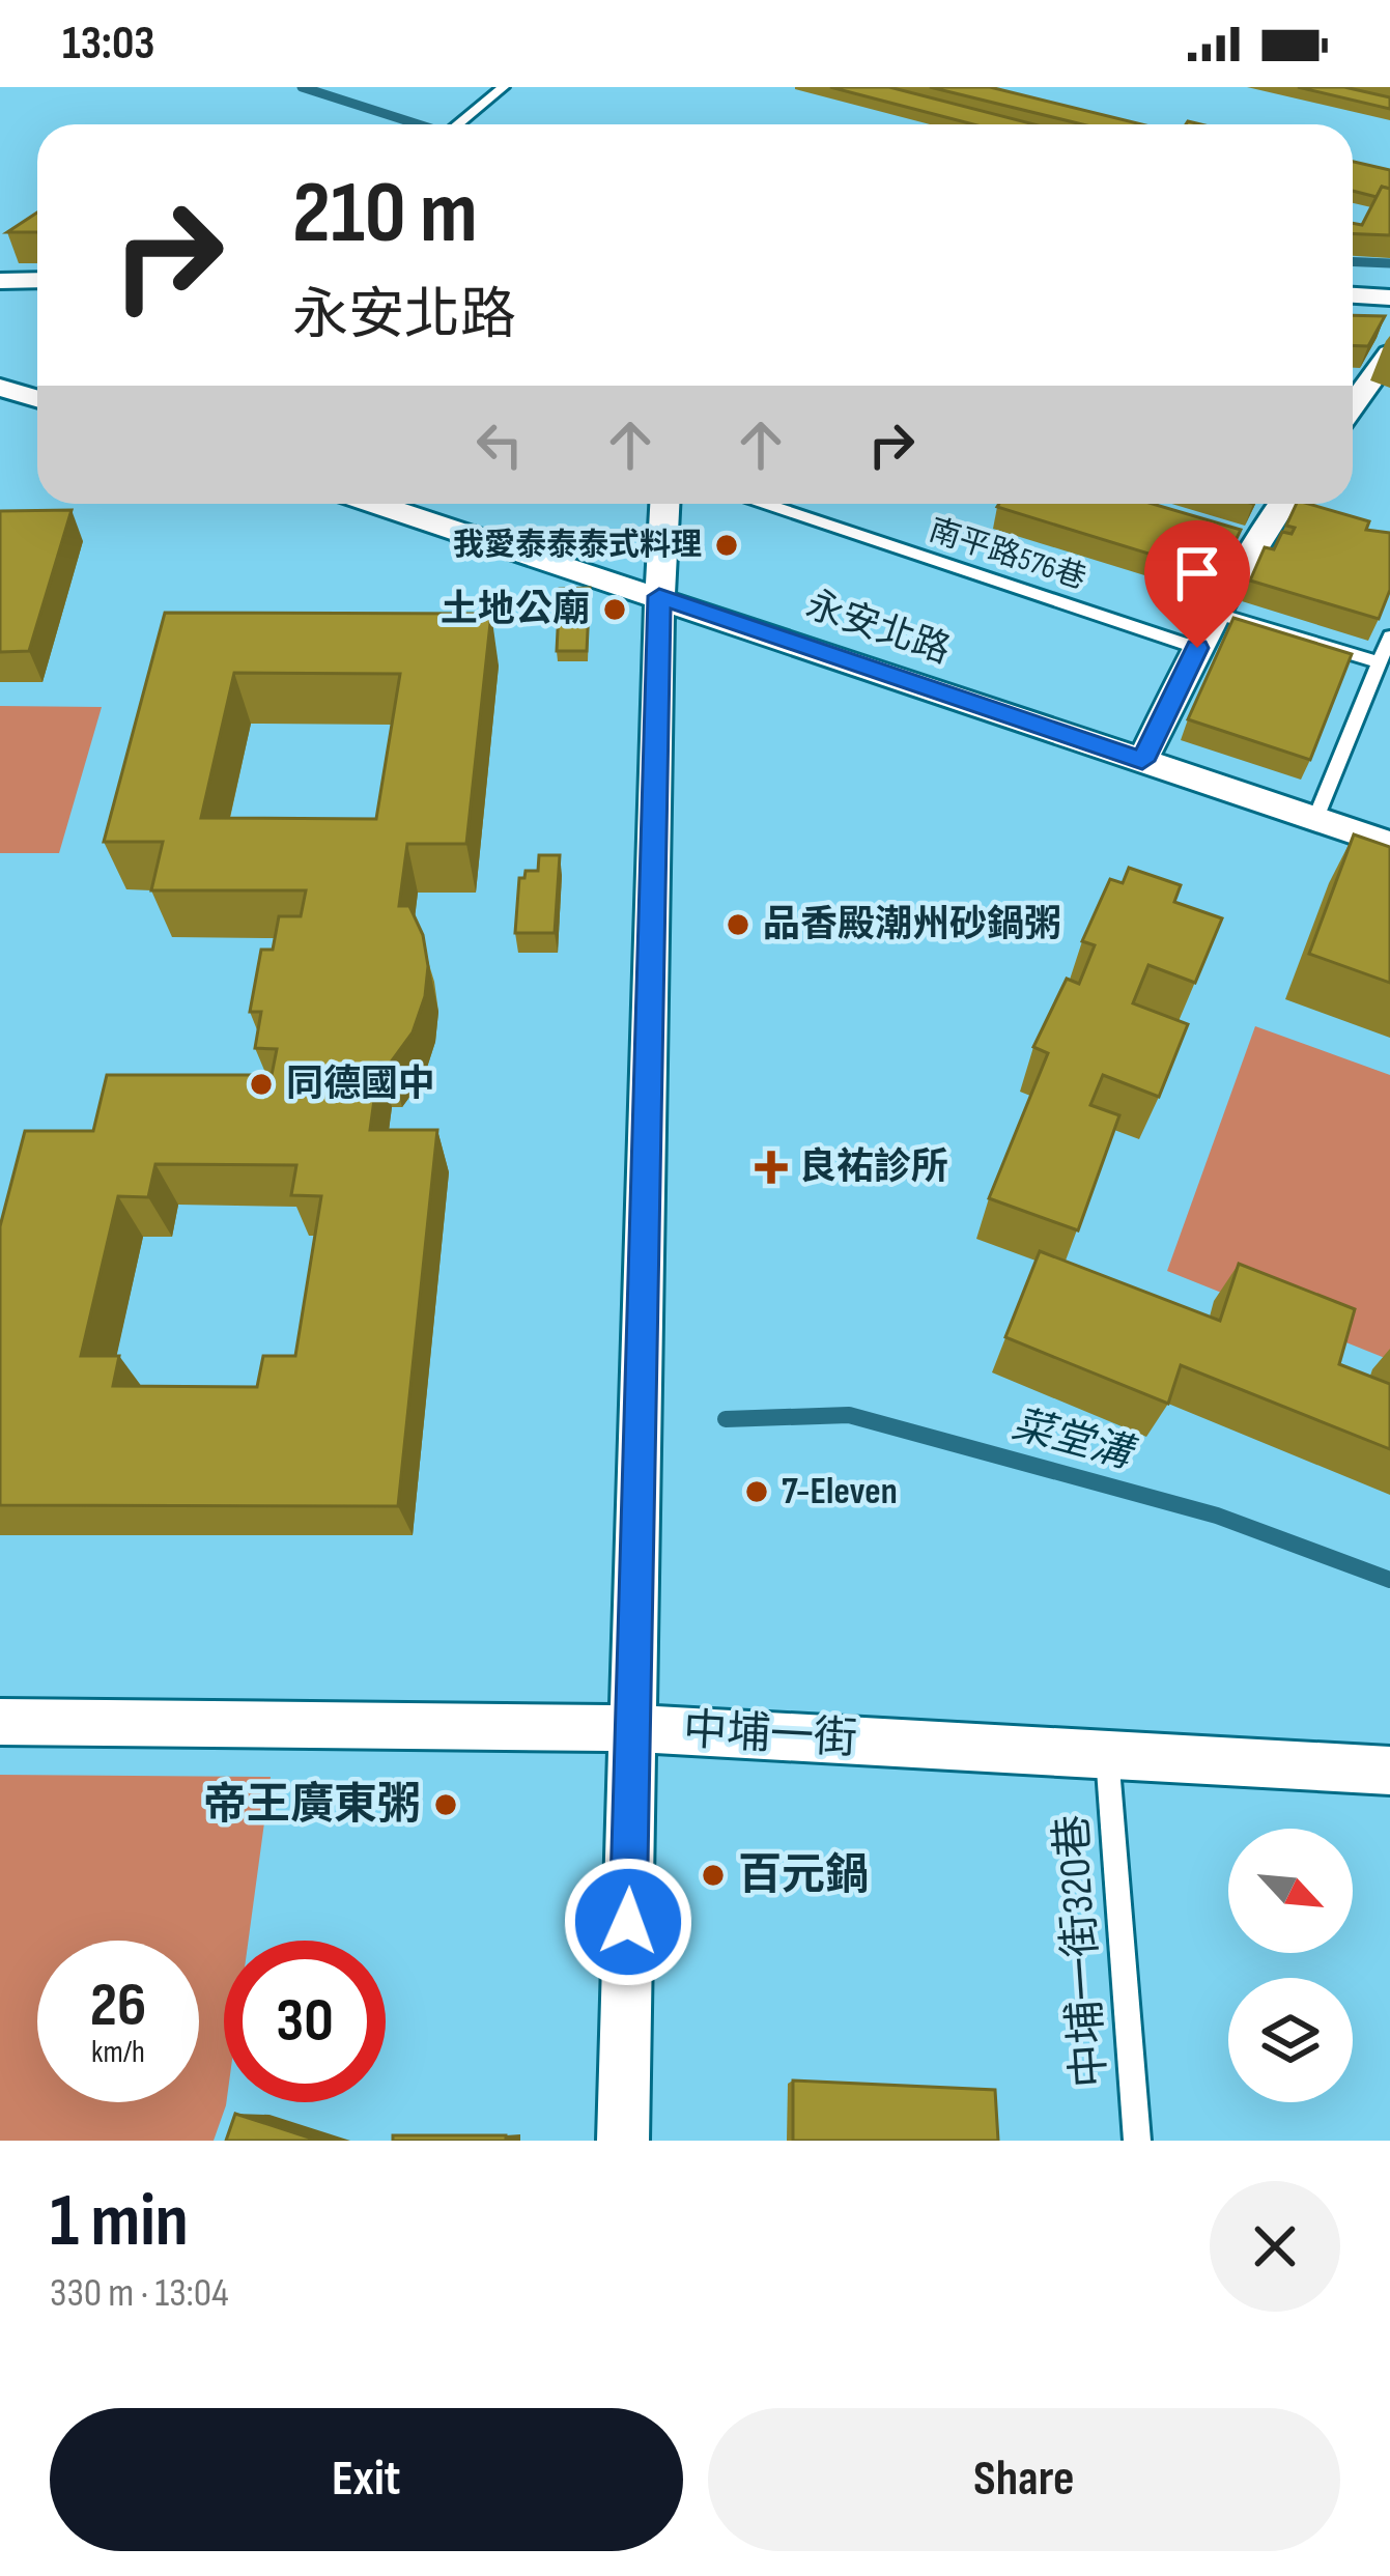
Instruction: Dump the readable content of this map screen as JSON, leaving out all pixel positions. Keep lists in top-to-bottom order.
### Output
{
  "streets": {
    "street": ["永安北路", "中埔一街"],
    "lane": ["南平路576巷", "中埔一街320巷"]
  },
  "crossings": [
    ["中埔一街", "中埔一街320巷"]
  ],
  "water": ["菜堂溝"],
  "places": {
    "other": [
      "我愛泰泰泰式料理",
      "土地公廟",
      "品香殿潮州砂鍋粥",
      "同德國中",
      "7-Eleven",
      "帝王廣東粥",
      "百元鍋"
    ],
    "health": ["良祐診所"]
  },
  "north": "bottom right",
  "page": {
    "status": "13:03",
    "turn": ["210 m", "永安北路"],
    "speed": "26 km/h",
    "limit": "30",
    "heading": ["1 min", "330 m · 13:04"],
    "buttons": ["Exit", "Share"]
  }
}
